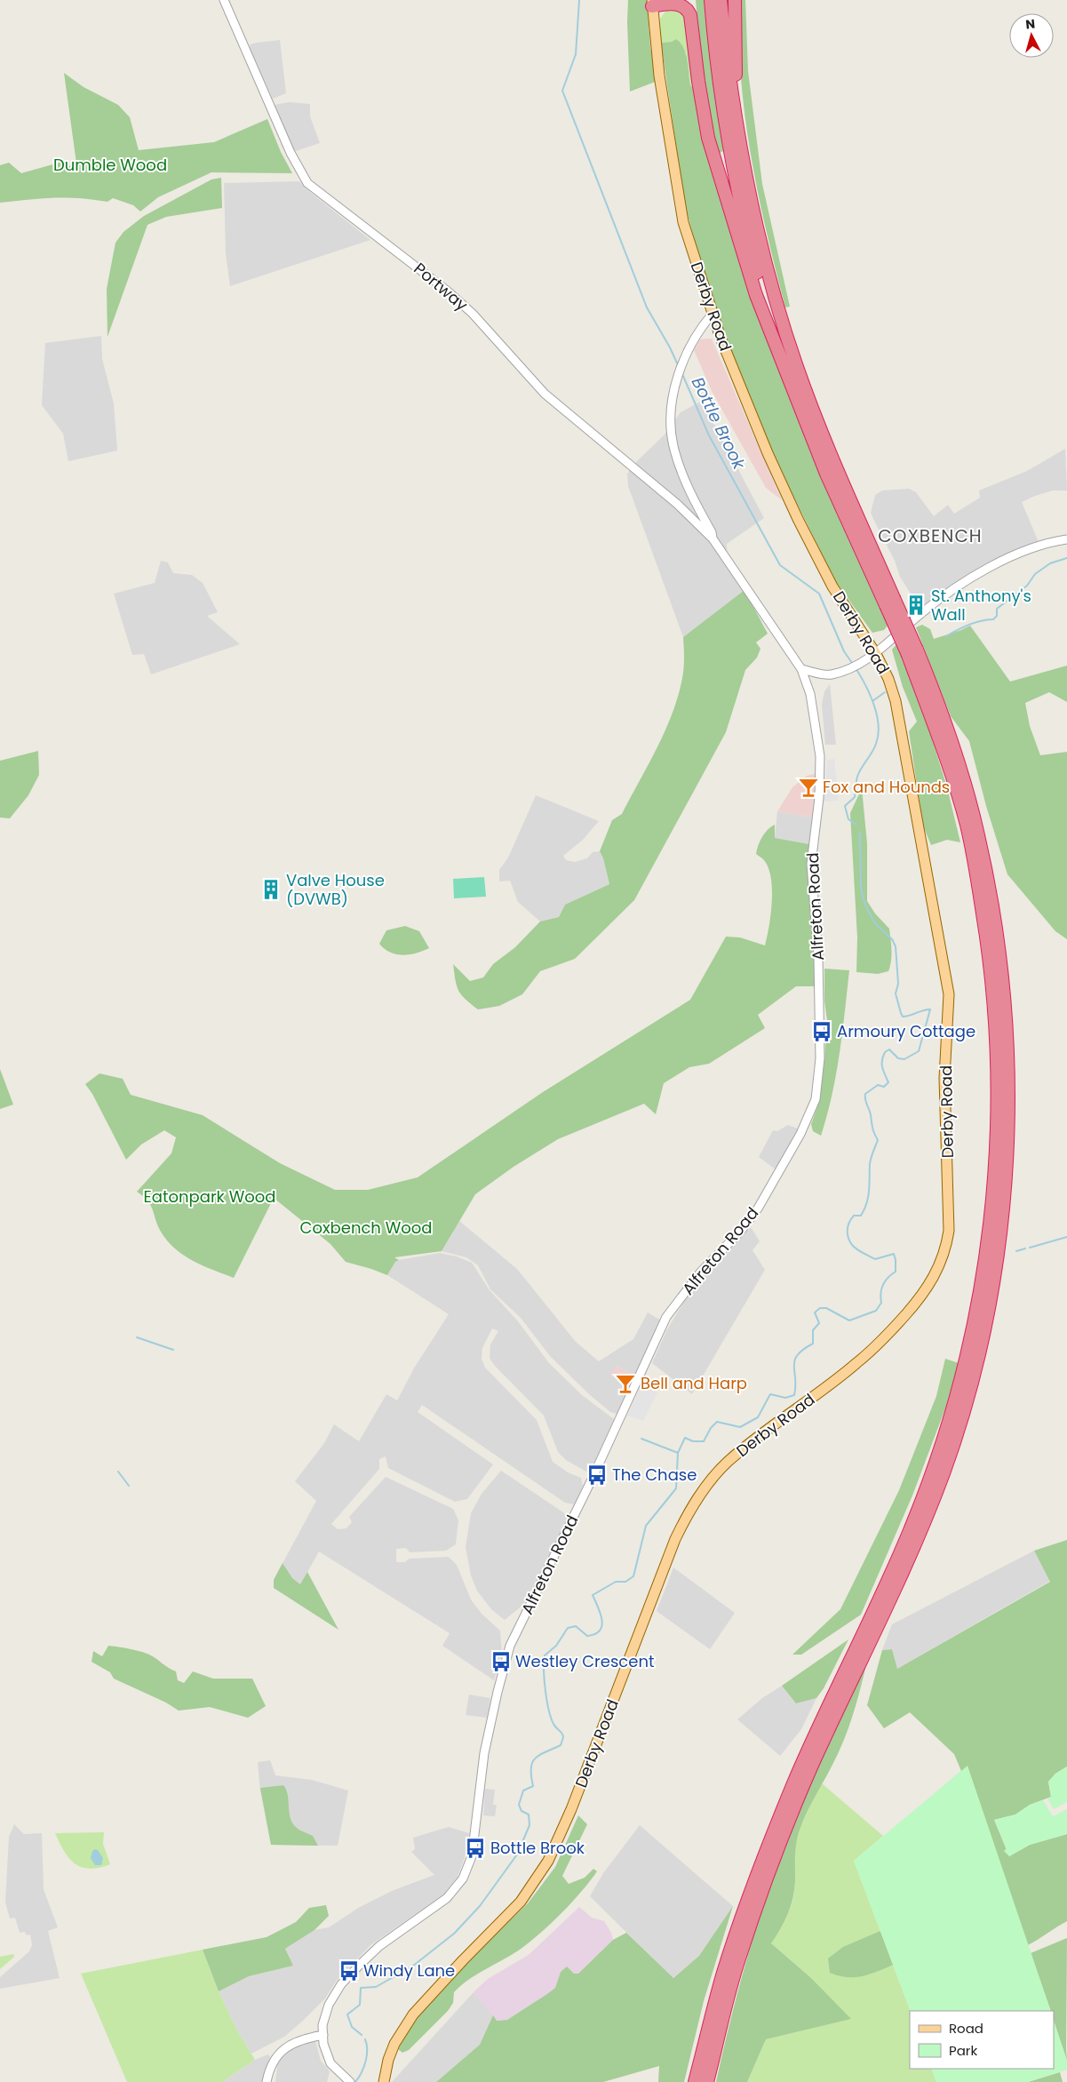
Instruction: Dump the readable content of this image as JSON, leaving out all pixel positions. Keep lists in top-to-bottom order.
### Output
{
  "streets": {
    "main road": ["Derby Road"],
    "street": ["Portway", "Alfreton Road"]
  },
  "crossings": [
    ["Portway", "Alfreton Road"],
    ["Derby Road", "Alfreton Road"]
  ],
  "districts": ["COXBENCH"],
  "water": ["Bottle Brook"],
  "parks": ["Dumble Wood", "Eatonpark Wood", "Coxbench Wood"],
  "places": {
    "building": ["St. Anthony's Wall", "Valve House (DVWB)"],
    "bar": ["Fox and Hounds", "Bell and Harp"],
    "bus stop": [
      "Armoury Cottage",
      "The Chase",
      "Westley Crescent",
      "Bottle Brook",
      "Windy Lane"
    ]
  },
  "legend": ["Road", "Park"],
  "north": "top"
}
